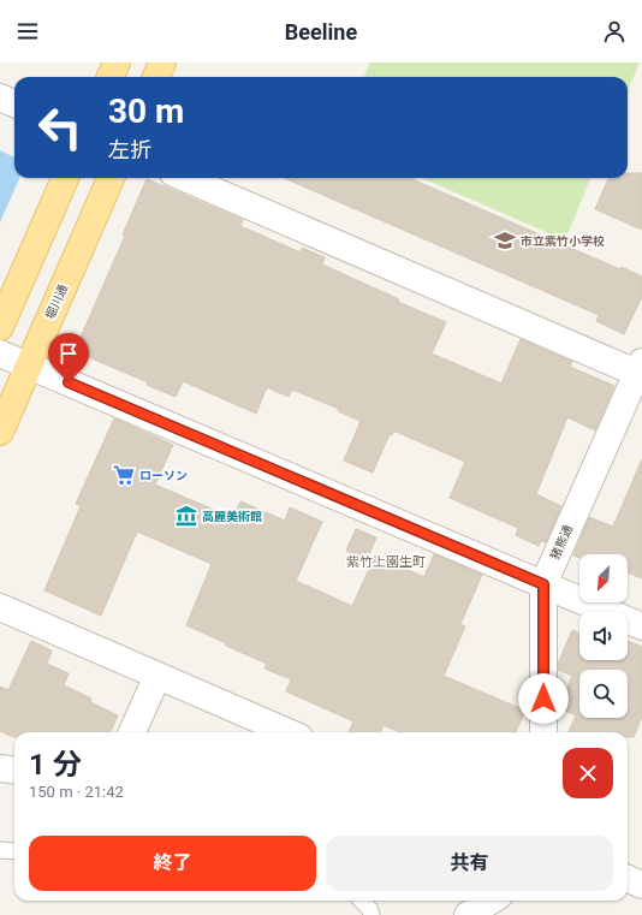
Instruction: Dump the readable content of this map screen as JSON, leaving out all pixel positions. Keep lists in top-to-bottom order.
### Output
{
  "streets": {
    "main road": ["堀川通"],
    "street": ["猪熊通"]
  },
  "districts": ["紫竹上園生町"],
  "places": {
    "school or university": ["市立紫竹小学校"],
    "supermarket": ["ローソン"],
    "museum": ["高麗美術館"]
  },
  "north": "bottom left",
  "page": {
    "header": "Beeline",
    "turn": ["30 m", "左折"],
    "heading": ["1 分", "150 m · 21:42"],
    "buttons": ["終了", "共有"]
  }
}
